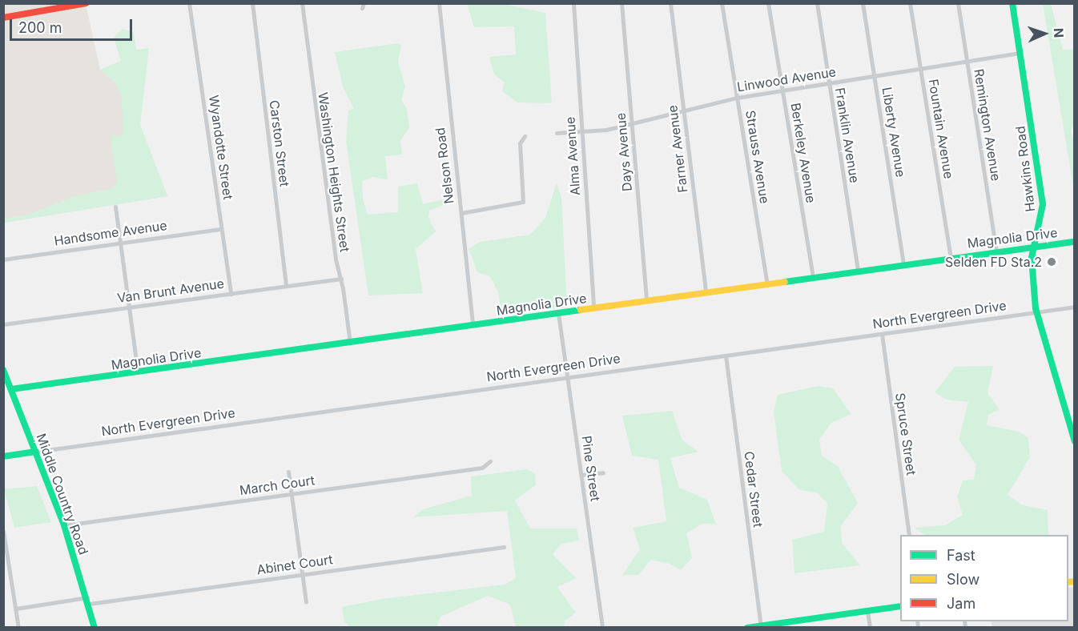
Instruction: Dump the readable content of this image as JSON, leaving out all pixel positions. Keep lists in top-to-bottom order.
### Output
{
  "streets": {
    "street": [
      "Linwood Avenue",
      "Remington Avenue",
      "Fountain Avenue",
      "Liberty Avenue",
      "Franklin Avenue",
      "Carston Street",
      "Wyandotte Street",
      "Farner Avenue",
      "Days Avenue",
      "Berkeley Avenue",
      "Alma Avenue",
      "Strauss Avenue",
      "Nelson Road",
      "Hawkins Road",
      "Washington Heights Street",
      "Handsome Avenue",
      "Magnolia Drive",
      "Van Brunt Avenue",
      "North Evergreen Drive",
      "Spruce Street",
      "Pine Street",
      "March Court",
      "Cedar Street",
      "Middle Country Road",
      "Abinet Court"
    ]
  },
  "crossings": [
    ["Linwood Avenue", "Remington Avenue"],
    ["Linwood Avenue", "Fountain Avenue"],
    ["Linwood Avenue", "Liberty Avenue"],
    ["Linwood Avenue", "Franklin Avenue"],
    ["Linwood Avenue", "Farner Avenue"],
    ["Linwood Avenue", "Days Avenue"],
    ["Linwood Avenue", "Berkeley Avenue"],
    ["Linwood Avenue", "Alma Avenue"],
    ["Linwood Avenue", "Strauss Avenue"],
    ["Linwood Avenue", "Hawkins Road"],
    ["Remington Avenue", "Magnolia Drive"],
    ["Fountain Avenue", "Magnolia Drive"],
    ["Liberty Avenue", "Magnolia Drive"],
    ["Franklin Avenue", "Magnolia Drive"],
    ["Carston Street", "Van Brunt Avenue"],
    ["Wyandotte Street", "Handsome Avenue"],
    ["Wyandotte Street", "Van Brunt Avenue"],
    ["Farner Avenue", "Magnolia Drive"],
    ["Days Avenue", "Magnolia Drive"],
    ["Berkeley Avenue", "Magnolia Drive"],
    ["Alma Avenue", "Magnolia Drive"],
    ["Strauss Avenue", "Magnolia Drive"],
    ["Nelson Road", "Magnolia Drive"],
    ["Hawkins Road", "Magnolia Drive"],
    ["Hawkins Road", "North Evergreen Drive"],
    ["Washington Heights Street", "Magnolia Drive"],
    ["Washington Heights Street", "Van Brunt Avenue"],
    ["Magnolia Drive", "Pine Street"],
    ["Magnolia Drive", "Middle Country Road"],
    ["North Evergreen Drive", "Spruce Street"],
    ["North Evergreen Drive", "Pine Street"],
    ["North Evergreen Drive", "Cedar Street"],
    ["North Evergreen Drive", "Middle Country Road"],
    ["March Court", "Middle Country Road"],
    ["Middle Country Road", "Abinet Court"]
  ],
  "places": ["Selden FD Sta.2"],
  "legend": ["Fast", "Slow", "Jam"],
  "scale_bar": "200 m",
  "north": "right"
}
